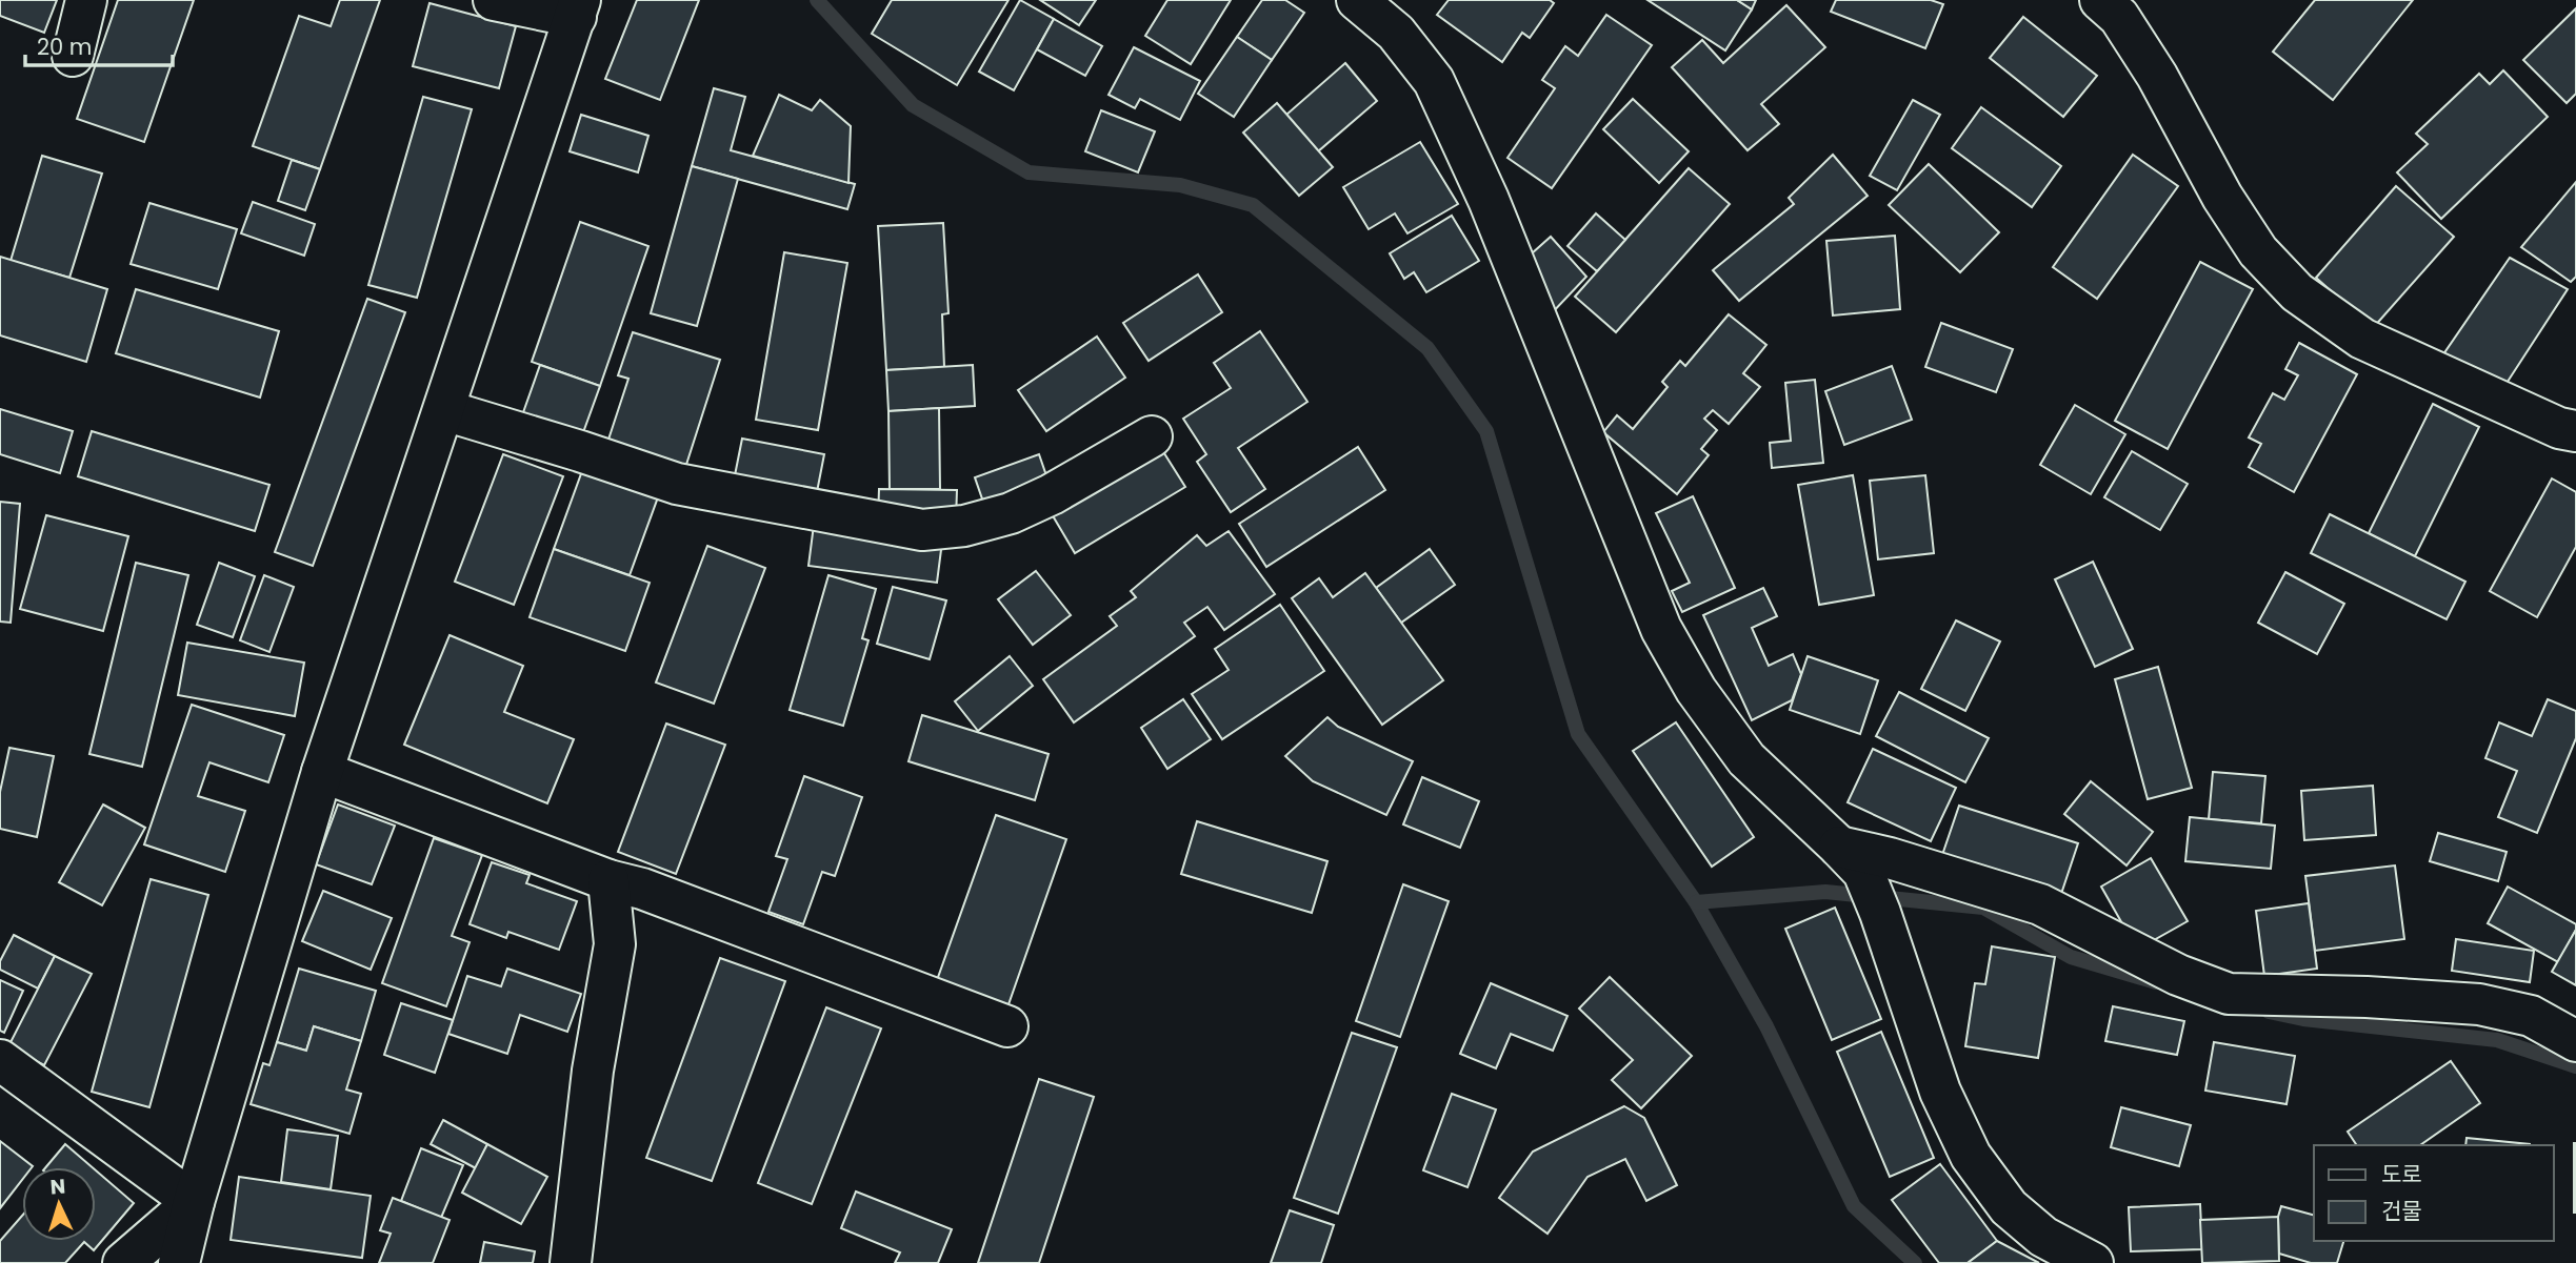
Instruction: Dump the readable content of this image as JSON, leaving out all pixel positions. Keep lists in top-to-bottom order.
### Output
{
  "legend": ["도로", "건물"],
  "scale_bar": "20 m",
  "north": "top"
}
